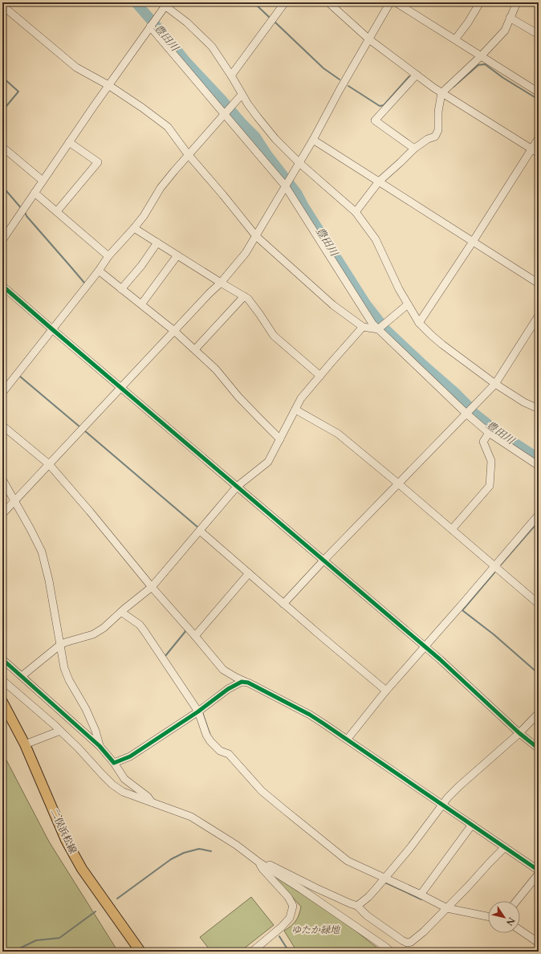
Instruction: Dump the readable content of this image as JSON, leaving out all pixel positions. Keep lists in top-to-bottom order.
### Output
{
  "streets": {
    "main road": ["二俣浜松線"]
  },
  "water": ["豊田川"],
  "parks": ["ゆたか緑地"],
  "north": "bottom right"
}
